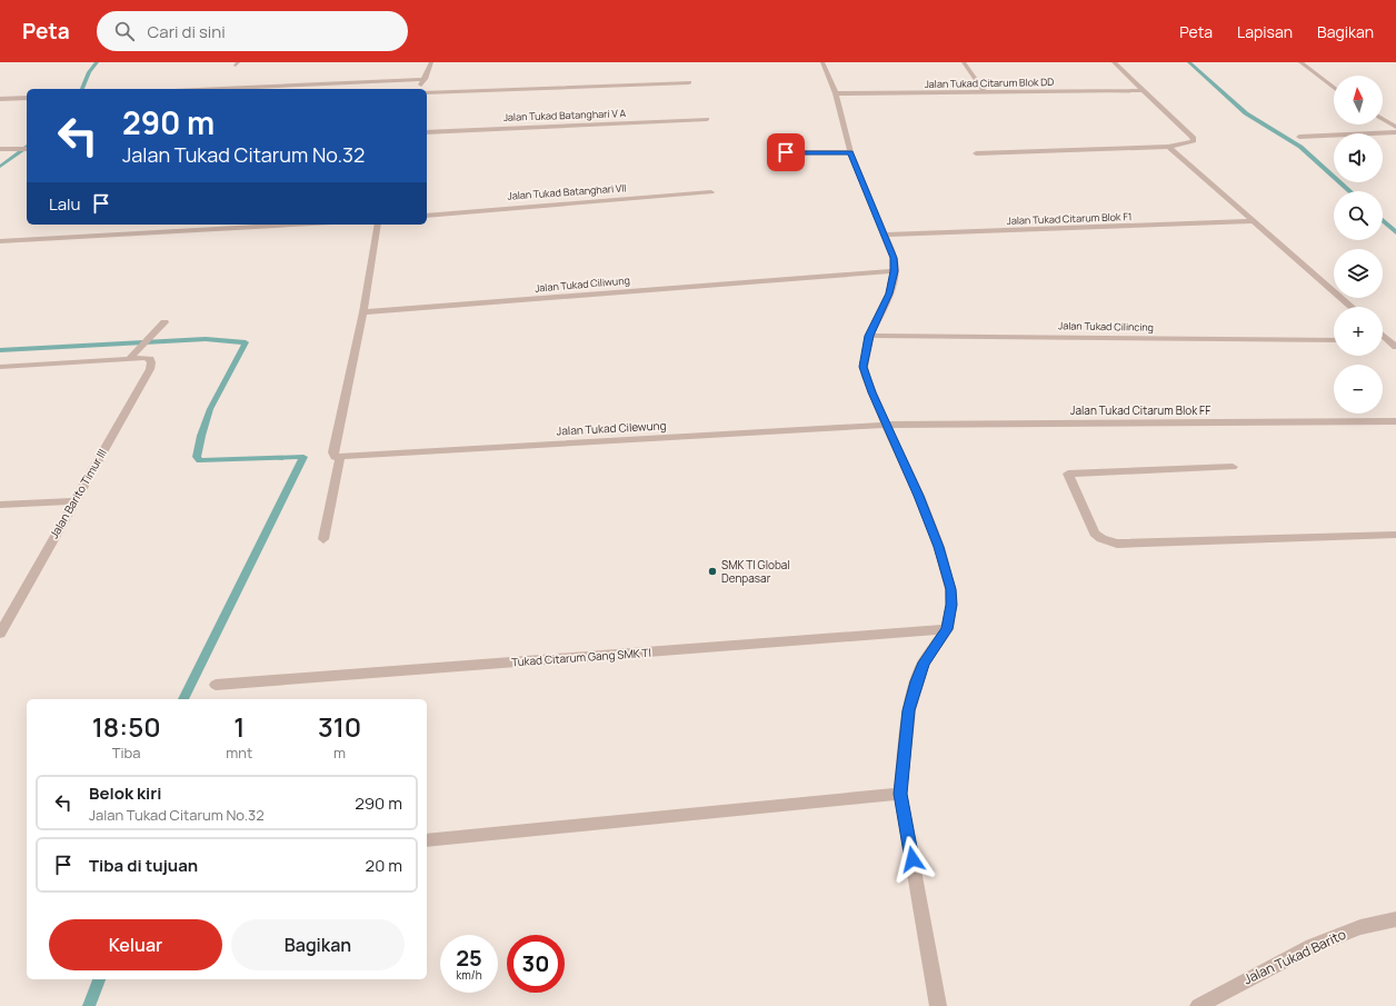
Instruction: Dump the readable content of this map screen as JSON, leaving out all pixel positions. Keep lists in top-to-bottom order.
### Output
{
  "streets": {
    "street": [
      "Jalan Tukad Citarum Blok DD",
      "Jalan Tukad Batanghari V A",
      "Jalan Tukad Batanghari VII",
      "Jalan Tukad Citarum Blok F1",
      "Jalan Tukad Ciliwung",
      "Jalan Tukad Cilincing",
      "Jalan Tukad Citarum Blok FF",
      "Jalan Tukad Cilewung",
      "Jalan Barito Timur III",
      "Tukad Citarum Gang SMK TI",
      "Jalan Tukad Barito"
    ]
  },
  "crossings": [
    ["Jalan Tukad Citarum Blok FF", "Jalan Tukad Cilewung"]
  ],
  "places": ["SMK TI Global Denpasar"],
  "north": "top",
  "page": {
    "header": "Peta",
    "search": "Cari di sini",
    "nav": ["Peta", "Lapisan", "Bagikan"],
    "map_buttons": ["+", "−"],
    "turn": ["290 m", "Jalan Tukad Citarum No.32"],
    "then": "Lalu",
    "eta": [
      "18:50",
      "Tiba",
      "1",
      "mnt",
      "310",
      "m"
    ],
    "list": [
      {
        "name": "Belok kiri",
        "note": "Jalan Tukad Citarum No.32",
        "value": "290 m"
      },
      {
        "name": "Tiba di tujuan",
        "value": "20 m"
      }
    ],
    "buttons": ["Keluar", "Bagikan"],
    "speed": "25 km/h",
    "limit": "30"
  }
}
